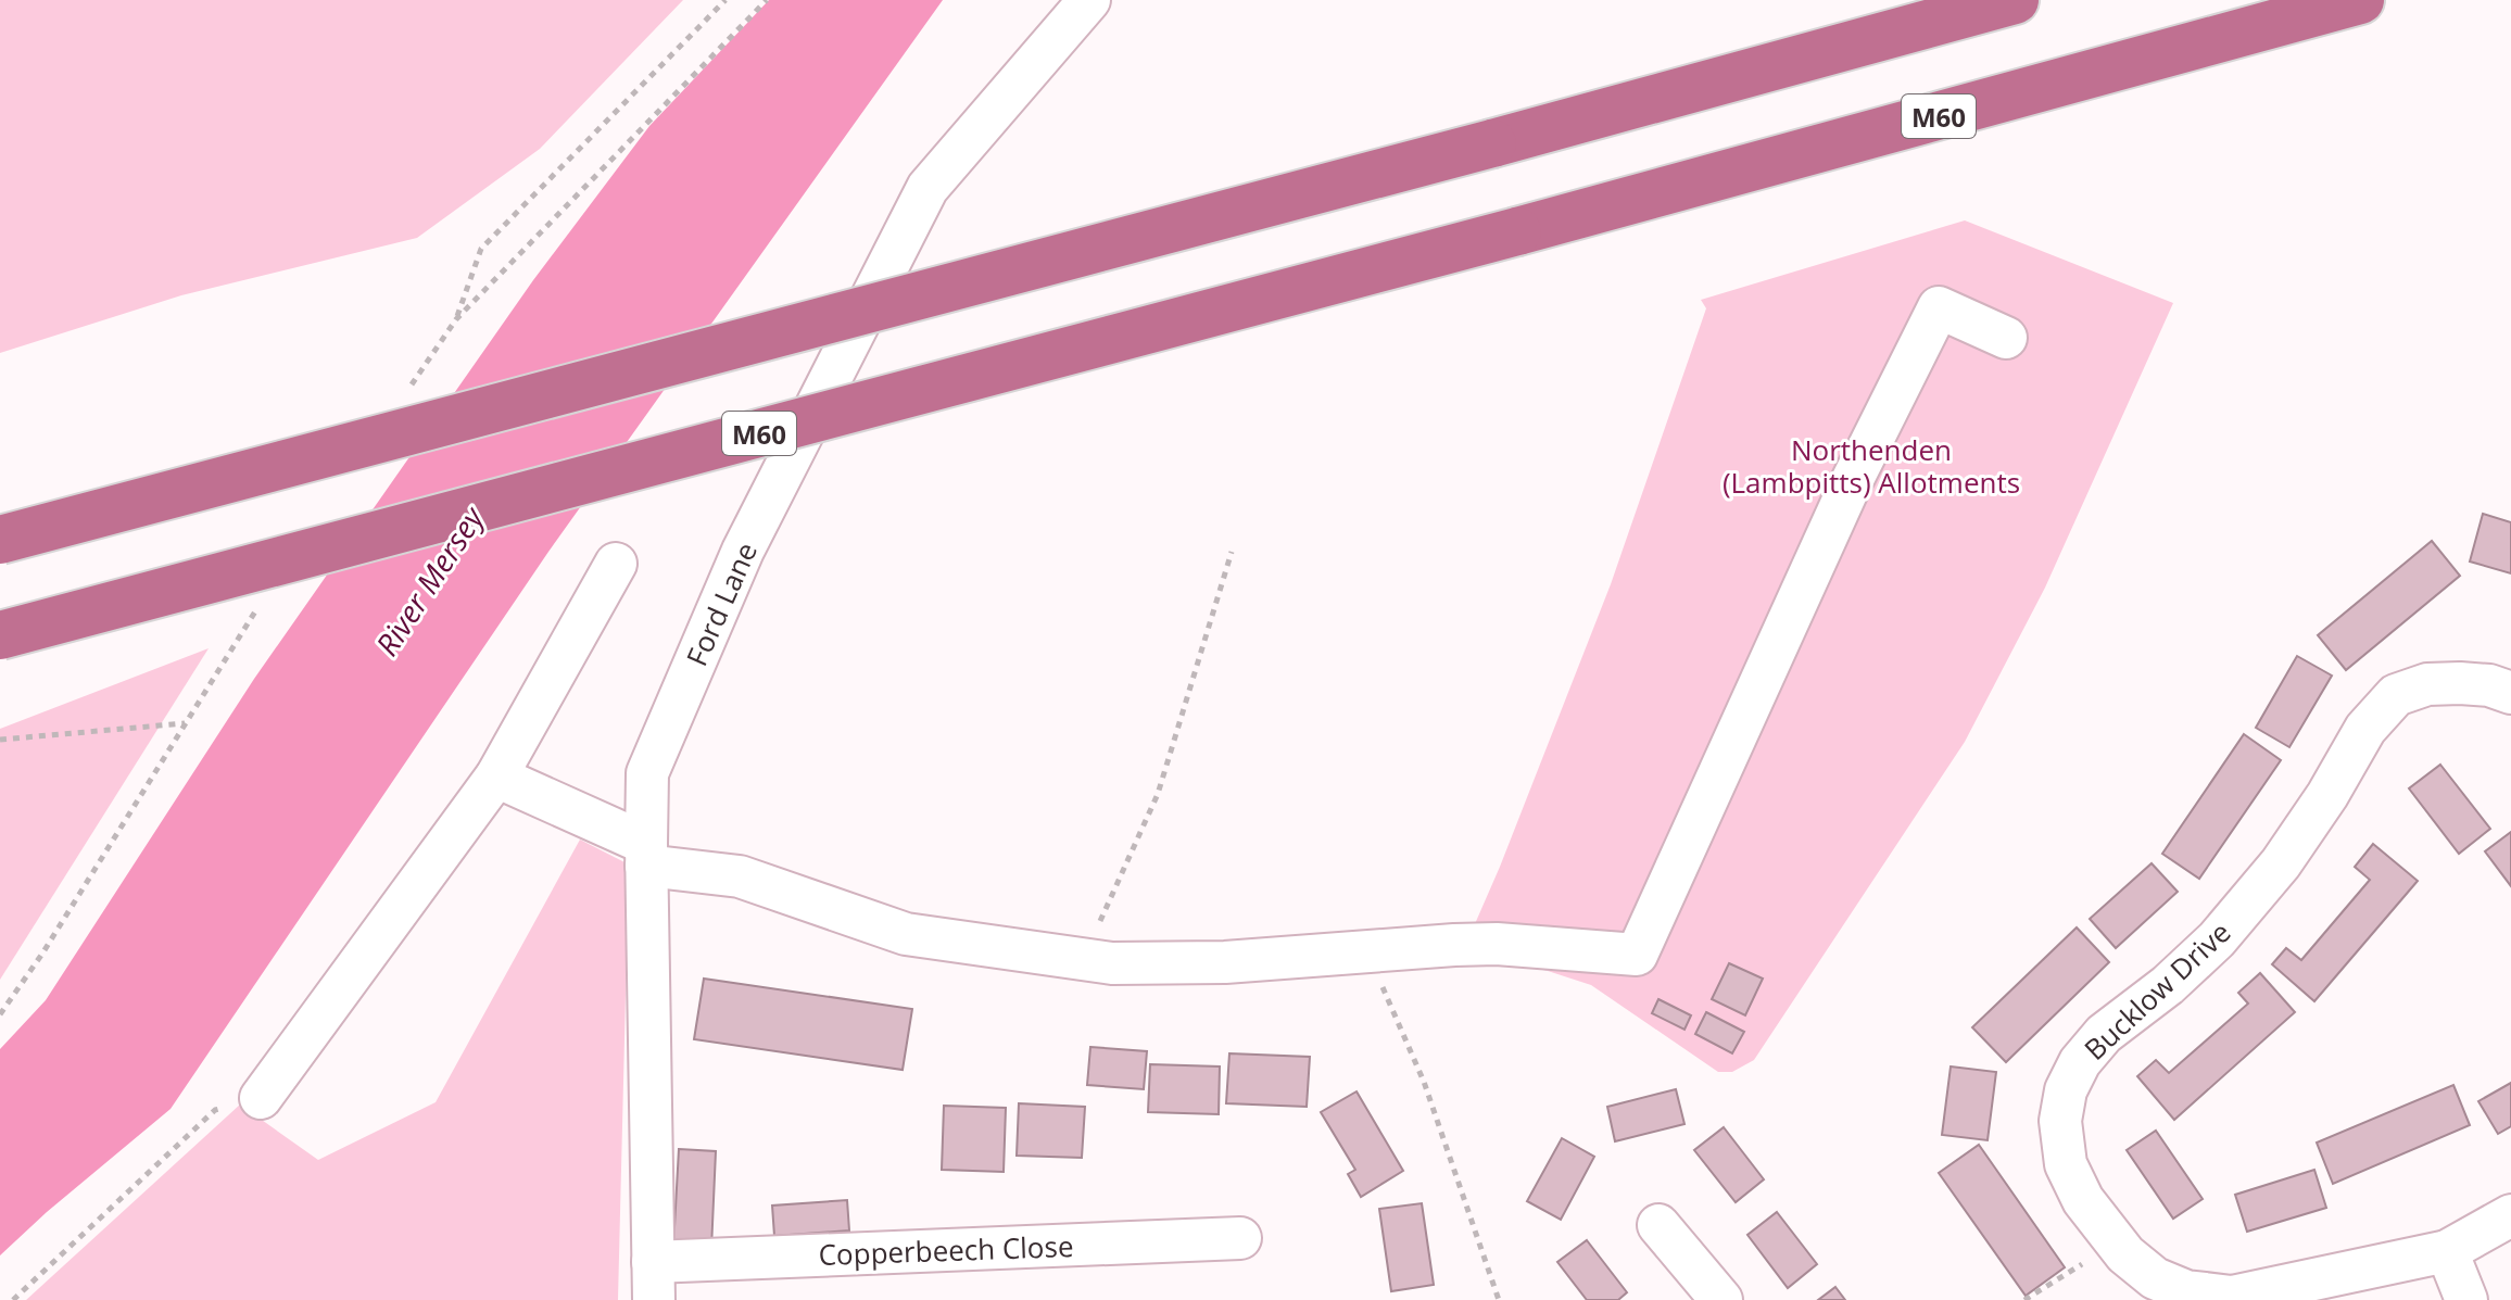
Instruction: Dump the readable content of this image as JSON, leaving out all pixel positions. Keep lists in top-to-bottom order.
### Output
{
  "streets": {
    "highway": ["M60"],
    "street": ["Ford Lane", "Bucklow Drive", "Copperbeech Close"]
  },
  "crossings": [
    ["Ford Lane", "Copperbeech Close"]
  ],
  "water": ["River Mersey"],
  "parks": ["Northenden (Lambpitts) Allotments"]
}
